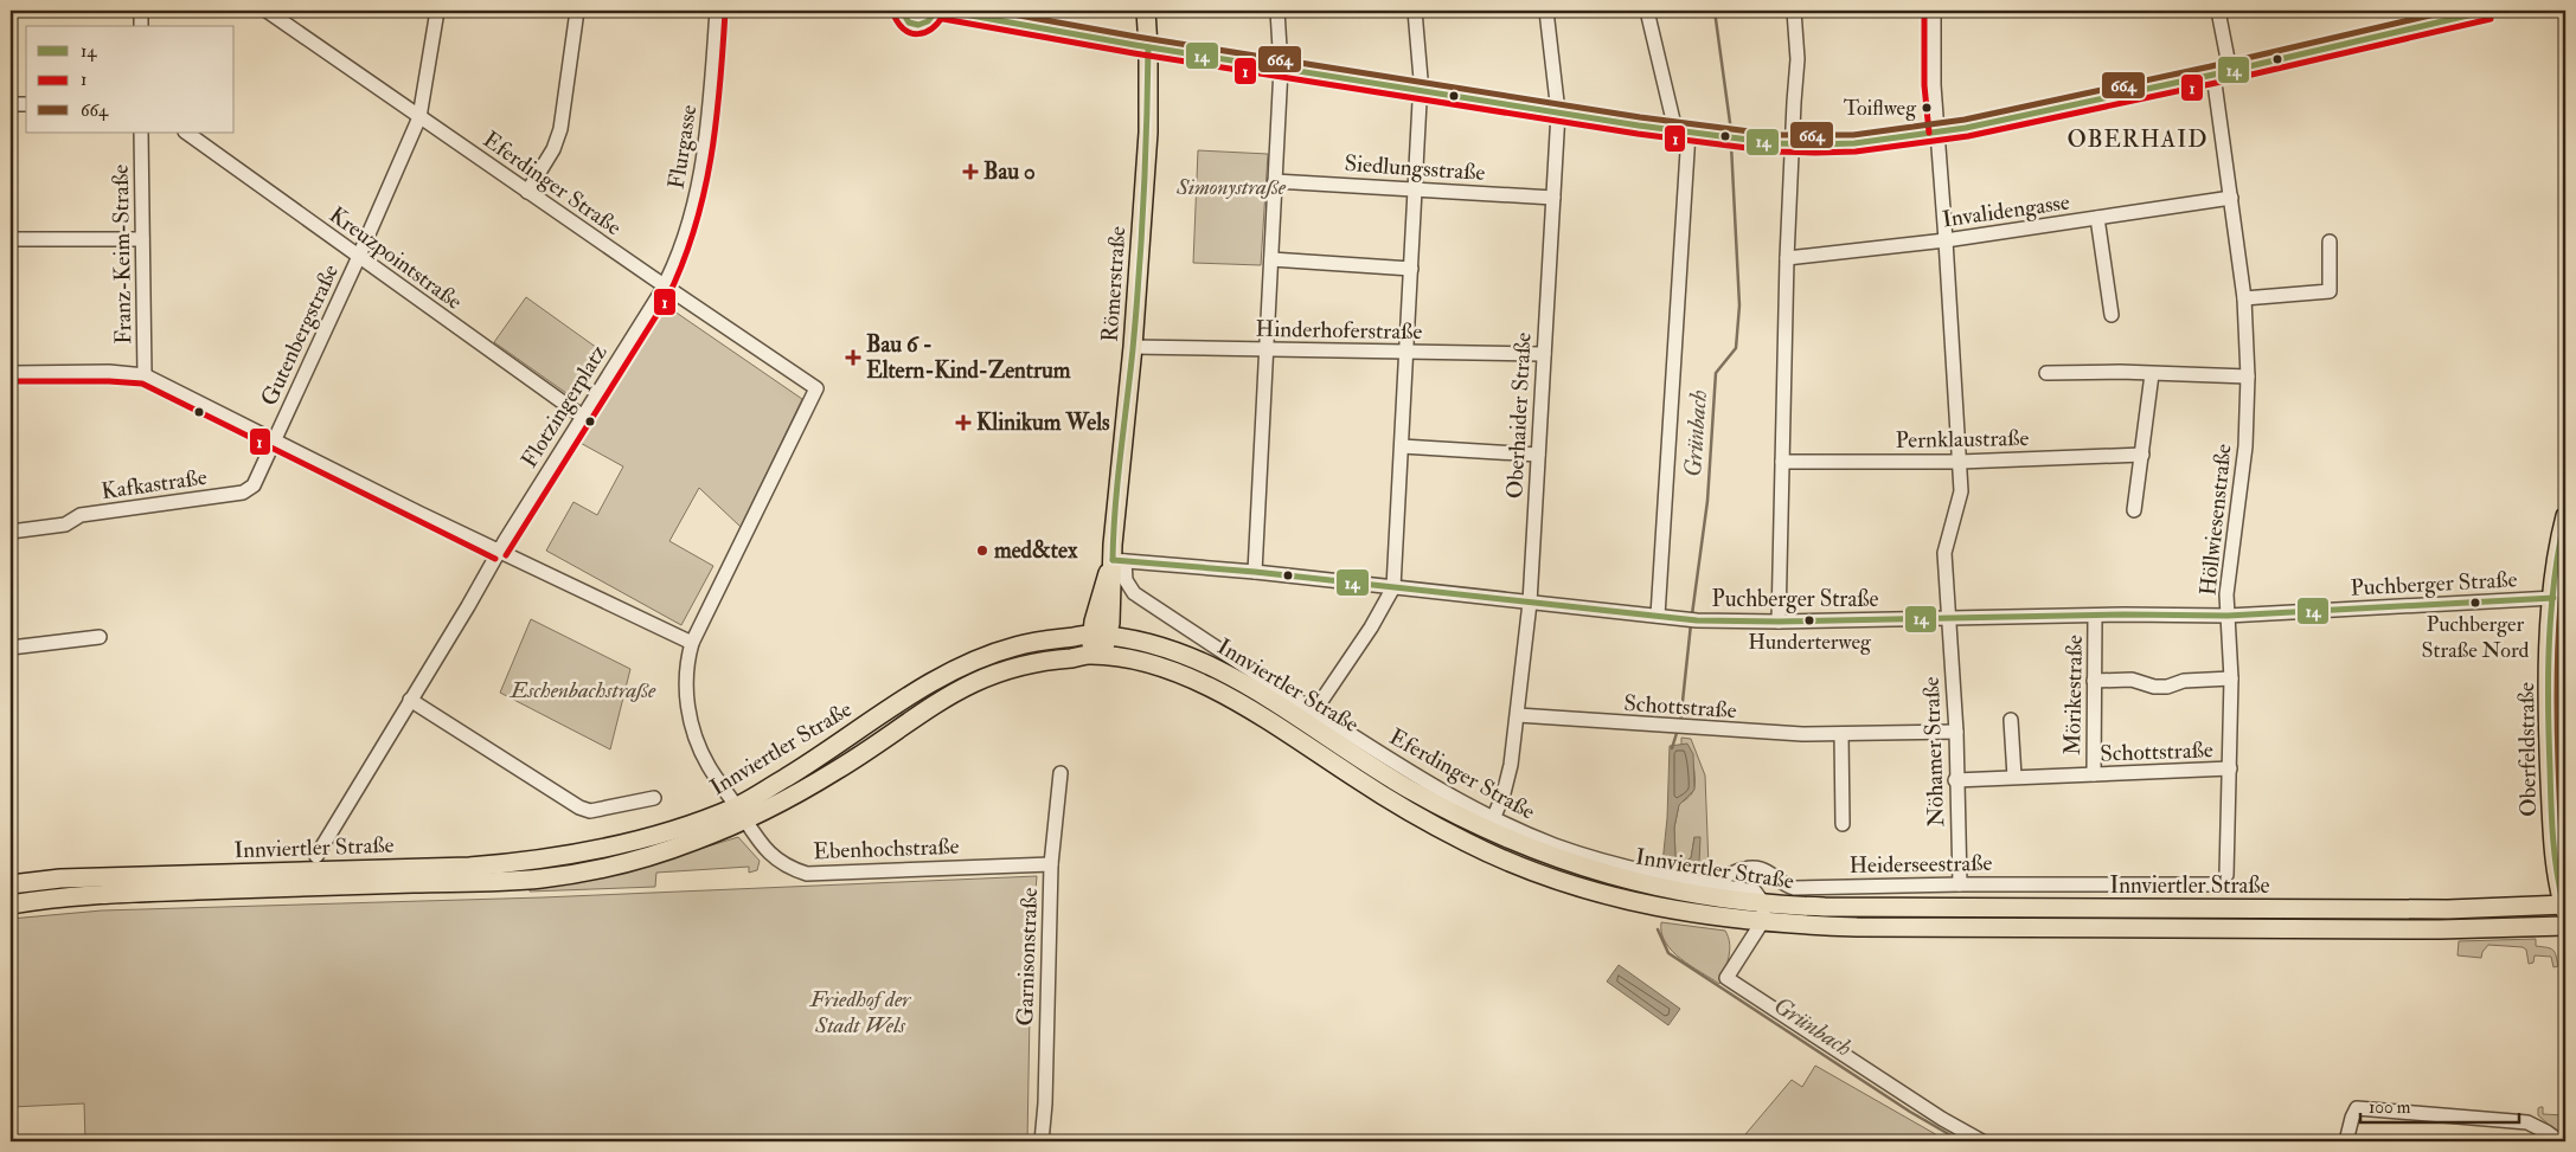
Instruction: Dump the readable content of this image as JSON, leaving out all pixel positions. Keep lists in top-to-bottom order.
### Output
{
  "streets": {
    "main road": ["Römerstraße", "Innviertler Straße", "Oberfeldstraße"],
    "street": [
      "Flurgasse",
      "Siedlungsstraße",
      "Eferdinger Straße",
      "Invalidengasse",
      "Franz-Keim-Straße",
      "Kreuzpointstraße",
      "Hinderhoferstraße",
      "Gutenbergstraße",
      "Flotzingerplatz",
      "Oberhaider Straße",
      "Pernklaustraße",
      "Kafkastraße",
      "Höllwiesenstraße",
      "Puchberger Straße",
      "Mörikestraße",
      "Schottstraße",
      "Nöhamer Straße",
      "Ebenhochstraße",
      "Heiderseestraße",
      "Garnisonstraße"
    ]
  },
  "crossings": [
    ["Flurgasse", "Eferdinger Straße"],
    ["Flurgasse", "Flotzingerplatz"],
    ["Siedlungsstraße", "Oberhaider Straße"],
    ["Eferdinger Straße", "Römerstraße"],
    ["Eferdinger Straße", "Gutenbergstraße"],
    ["Eferdinger Straße", "Flotzingerplatz"],
    ["Eferdinger Straße", "Oberhaider Straße"],
    ["Eferdinger Straße", "Puchberger Straße"],
    ["Eferdinger Straße", "Ebenhochstraße"],
    ["Eferdinger Straße", "Heiderseestraße"],
    ["Invalidengasse", "Höllwiesenstraße"],
    ["Kreuzpointstraße", "Gutenbergstraße"],
    ["Kreuzpointstraße", "Flotzingerplatz"],
    ["Römerstraße", "Hinderhoferstraße"],
    ["Römerstraße", "Puchberger Straße"],
    ["Römerstraße", "Innviertler Straße"],
    ["Hinderhoferstraße", "Oberhaider Straße"],
    ["Gutenbergstraße", "Kafkastraße"],
    ["Oberhaider Straße", "Puchberger Straße"],
    ["Oberhaider Straße", "Schottstraße"],
    ["Höllwiesenstraße", "Puchberger Straße"],
    ["Höllwiesenstraße", "Schottstraße"],
    ["Höllwiesenstraße", "Heiderseestraße"],
    ["Puchberger Straße", "Mörikestraße"],
    ["Puchberger Straße", "Oberfeldstraße"],
    ["Puchberger Straße", "Nöhamer Straße"],
    ["Innviertler Straße", "Oberfeldstraße"],
    ["Innviertler Straße", "Ebenhochstraße"],
    ["Mörikestraße", "Schottstraße"],
    ["Schottstraße", "Nöhamer Straße"],
    ["Nöhamer Straße", "Heiderseestraße"],
    ["Ebenhochstraße", "Garnisonstraße"]
  ],
  "districts": ["OBERHAID"],
  "water": ["Grünbach"],
  "parks": ["Simonystraße", "Eschenbachstraße", "Friedhof der Stadt Wels"],
  "places": {
    "other": [
      "Toiflweg",
      "med&tex",
      "Puchberger Straße Nord",
      "Hunderterweg"
    ],
    "health": ["Bau 0", "Bau 6 - Eltern-Kind-Zentrum", "Klinikum Wels"]
  },
  "lines": ["transit line 14", "transit line 1", "transit line 664"],
  "legend": ["14", "1", "664"],
  "scale_bar": "100 m"
}
